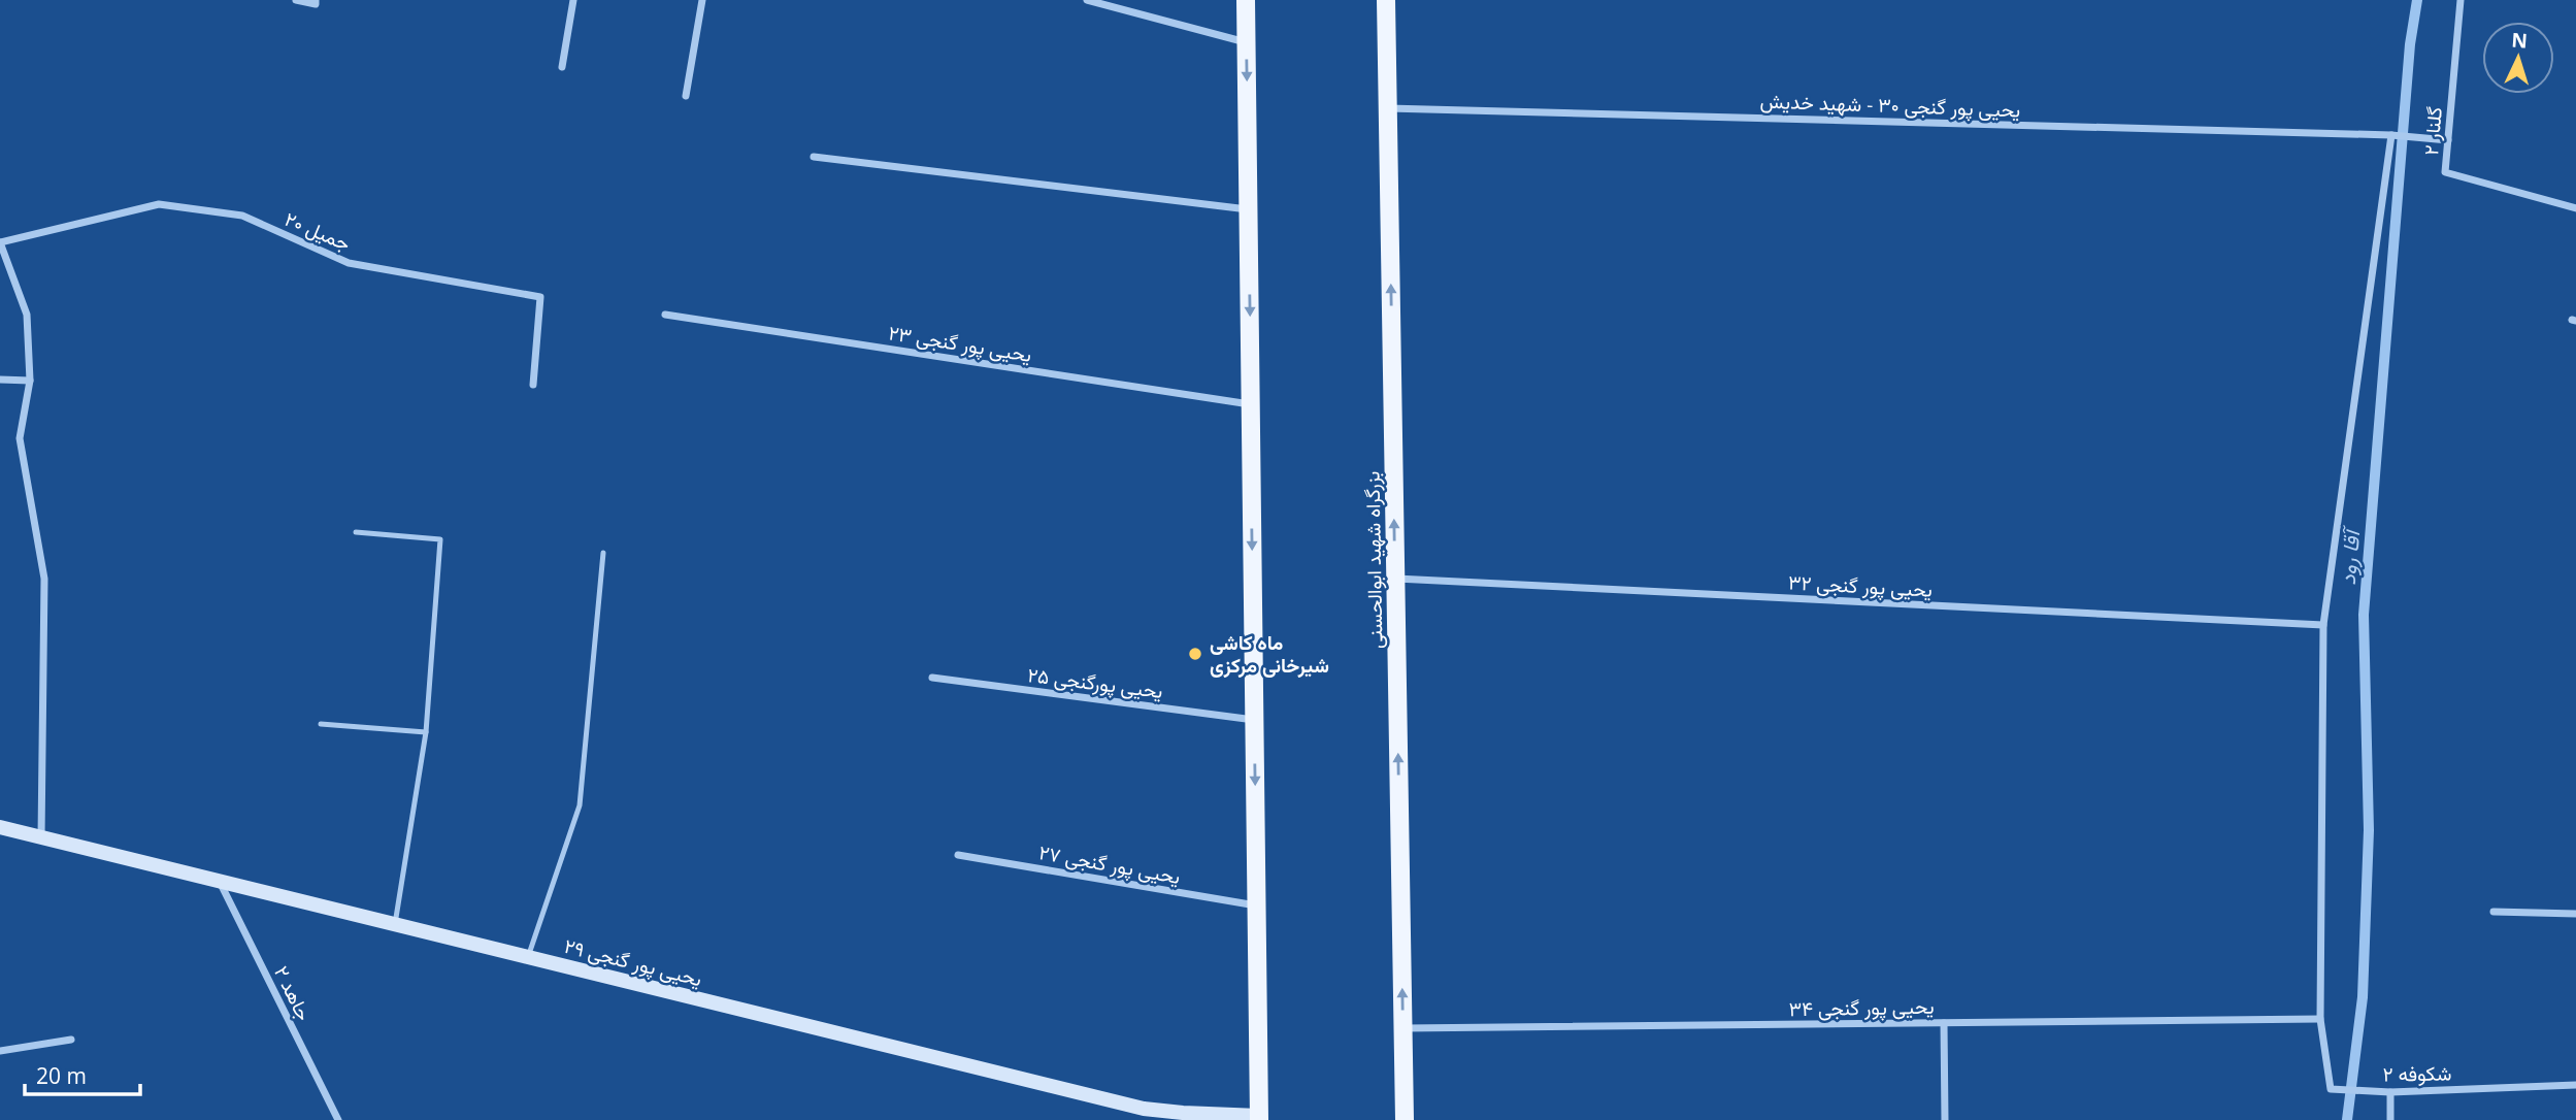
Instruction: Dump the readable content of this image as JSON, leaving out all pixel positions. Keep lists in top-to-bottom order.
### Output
{
  "streets": {
    "main road": ["بزرگراه شهید ابوالحسنی", "یحیی پور گنجی ۲۹"],
    "street": [
      "یحیی پور گنجی ۳۰ - شهید خدیش",
      "گلنار ۲",
      "جمیل ۲۰",
      "یحیی پور گنجی ۲۳",
      "یحیی پور گنجی ۳۲",
      "یحیی پورگنجی ۲۵",
      "یحیی پور گنجی ۲۷",
      "جاهد ۲",
      "یحیی پور گنجی ۳۴",
      "شکوفه ۲"
    ]
  },
  "crossings": [
    ["یحیی پور گنجی ۳۰ - شهید خدیش", "گلنار ۲"],
    ["یحیی پور گنجی ۳۰ - شهید خدیش", "بزرگراه شهید ابوالحسنی"],
    ["یحیی پور گنجی ۳۰ - شهید خدیش", "شکوفه ۲"],
    ["بزرگراه شهید ابوالحسنی", "یحیی پور گنجی ۳۲"],
    ["بزرگراه شهید ابوالحسنی", "یحیی پور گنجی ۳۴"],
    ["یحیی پور گنجی ۳۲", "شکوفه ۲"],
    ["یحیی پور گنجی ۲۹", "جاهد ۲"],
    ["یحیی پور گنجی ۳۴", "شکوفه ۲"]
  ],
  "water": ["آقا رود"],
  "places": ["ماه کاشی شیرخانی مرکزی"],
  "scale_bar": "20 m",
  "north": "top"
}
